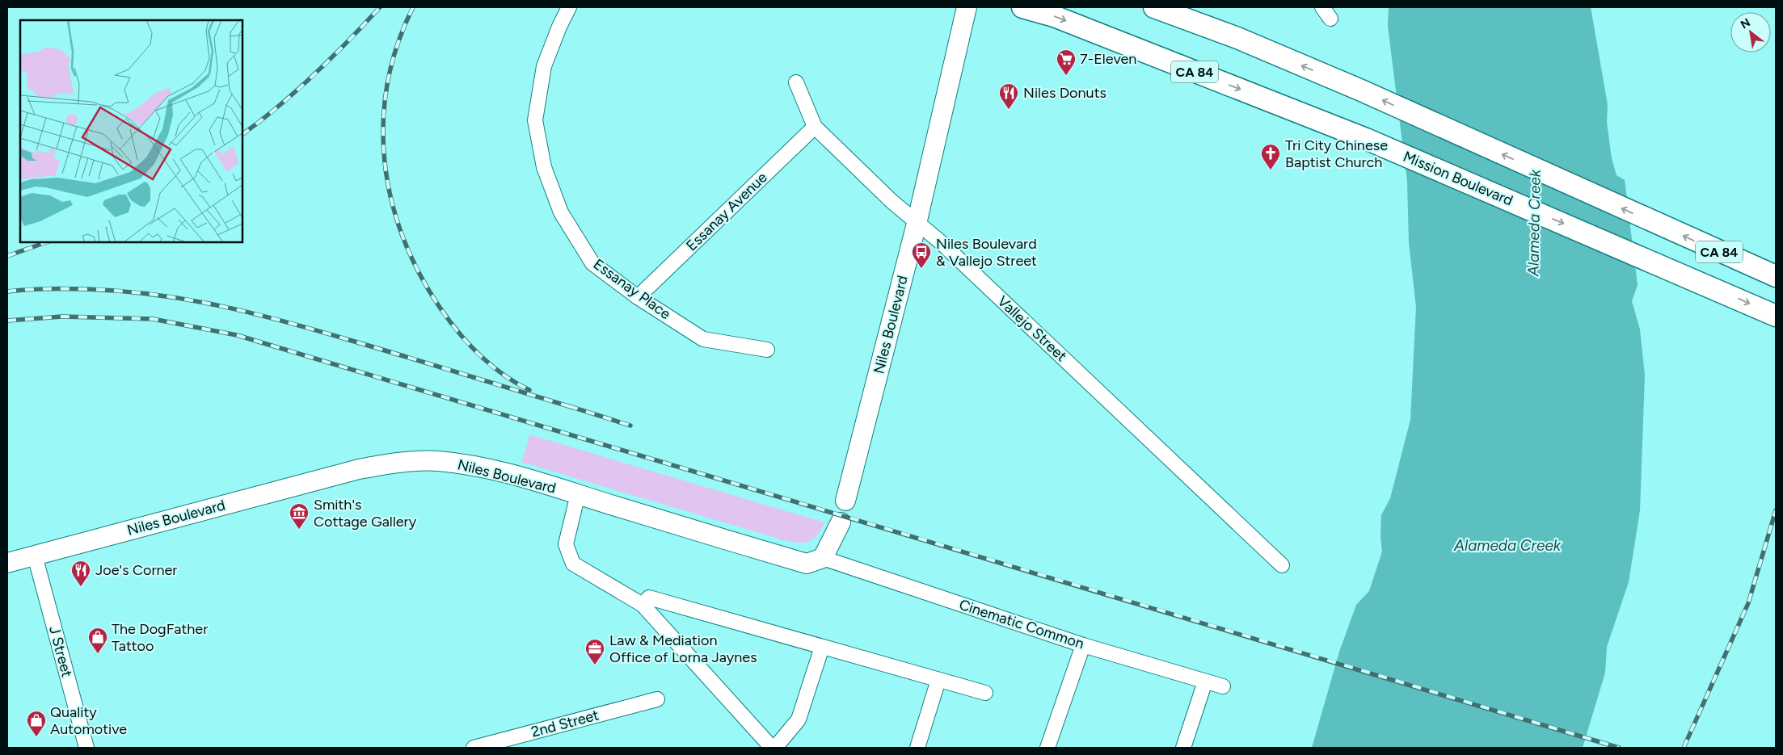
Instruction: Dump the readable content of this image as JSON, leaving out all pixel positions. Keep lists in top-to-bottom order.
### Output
{
  "streets": {
    "main road": ["CA 84", "Mission Boulevard", "Niles Boulevard"],
    "street": [
      "Essanay Avenue",
      "Essanay Place",
      "Vallejo Street",
      "Cinematic Common",
      "J Street",
      "2nd Street"
    ]
  },
  "crossings": [
    ["Essanay Avenue", "Essanay Place"],
    ["Essanay Avenue", "Vallejo Street"],
    ["Niles Boulevard", "Vallejo Street"],
    ["Niles Boulevard", "Cinematic Common"],
    ["Niles Boulevard", "J Street"]
  ],
  "water": ["Alameda Creek"],
  "places": {
    "supermarket": ["7-Eleven"],
    "restaurant": ["Niles Donuts", "Joe's Corner"],
    "church": ["Tri City Chinese Baptist Church"],
    "bus stop": ["Niles Boulevard & Vallejo Street"],
    "museum": ["Smith's Cottage Gallery"],
    "shop": ["The DogFather Tattoo", "Quality Automotive"],
    "office": ["Law & Mediation Office of Lorna Jaynes"]
  },
  "north": "top left"
}
